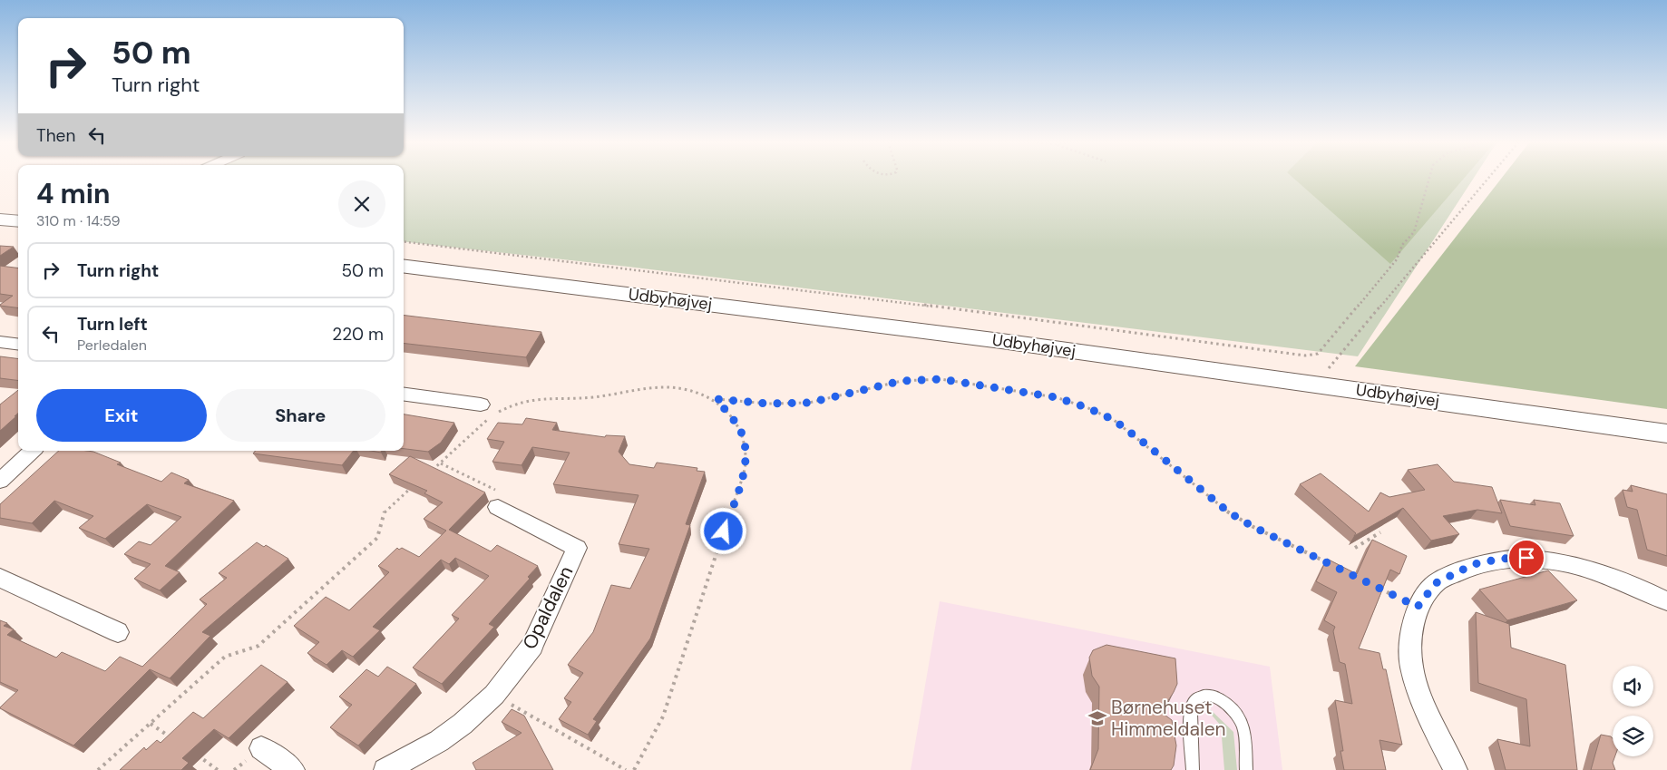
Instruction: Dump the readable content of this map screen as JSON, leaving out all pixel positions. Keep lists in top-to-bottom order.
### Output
{
  "streets": {
    "street": ["Udbyhøjvej", "Opaldalen"]
  },
  "places": {
    "school or university": ["Børnehuset Himmeldalen"]
  },
  "page": {
    "turn": ["50 m", "Turn right"],
    "then": "Then",
    "heading": ["4 min", "310 m · 14:59"],
    "list": [
      {
        "name": "Turn right",
        "value": "50 m"
      },
      {
        "name": "Turn left",
        "note": "Perledalen",
        "value": "220 m"
      }
    ],
    "buttons": ["Exit", "Share"]
  }
}
